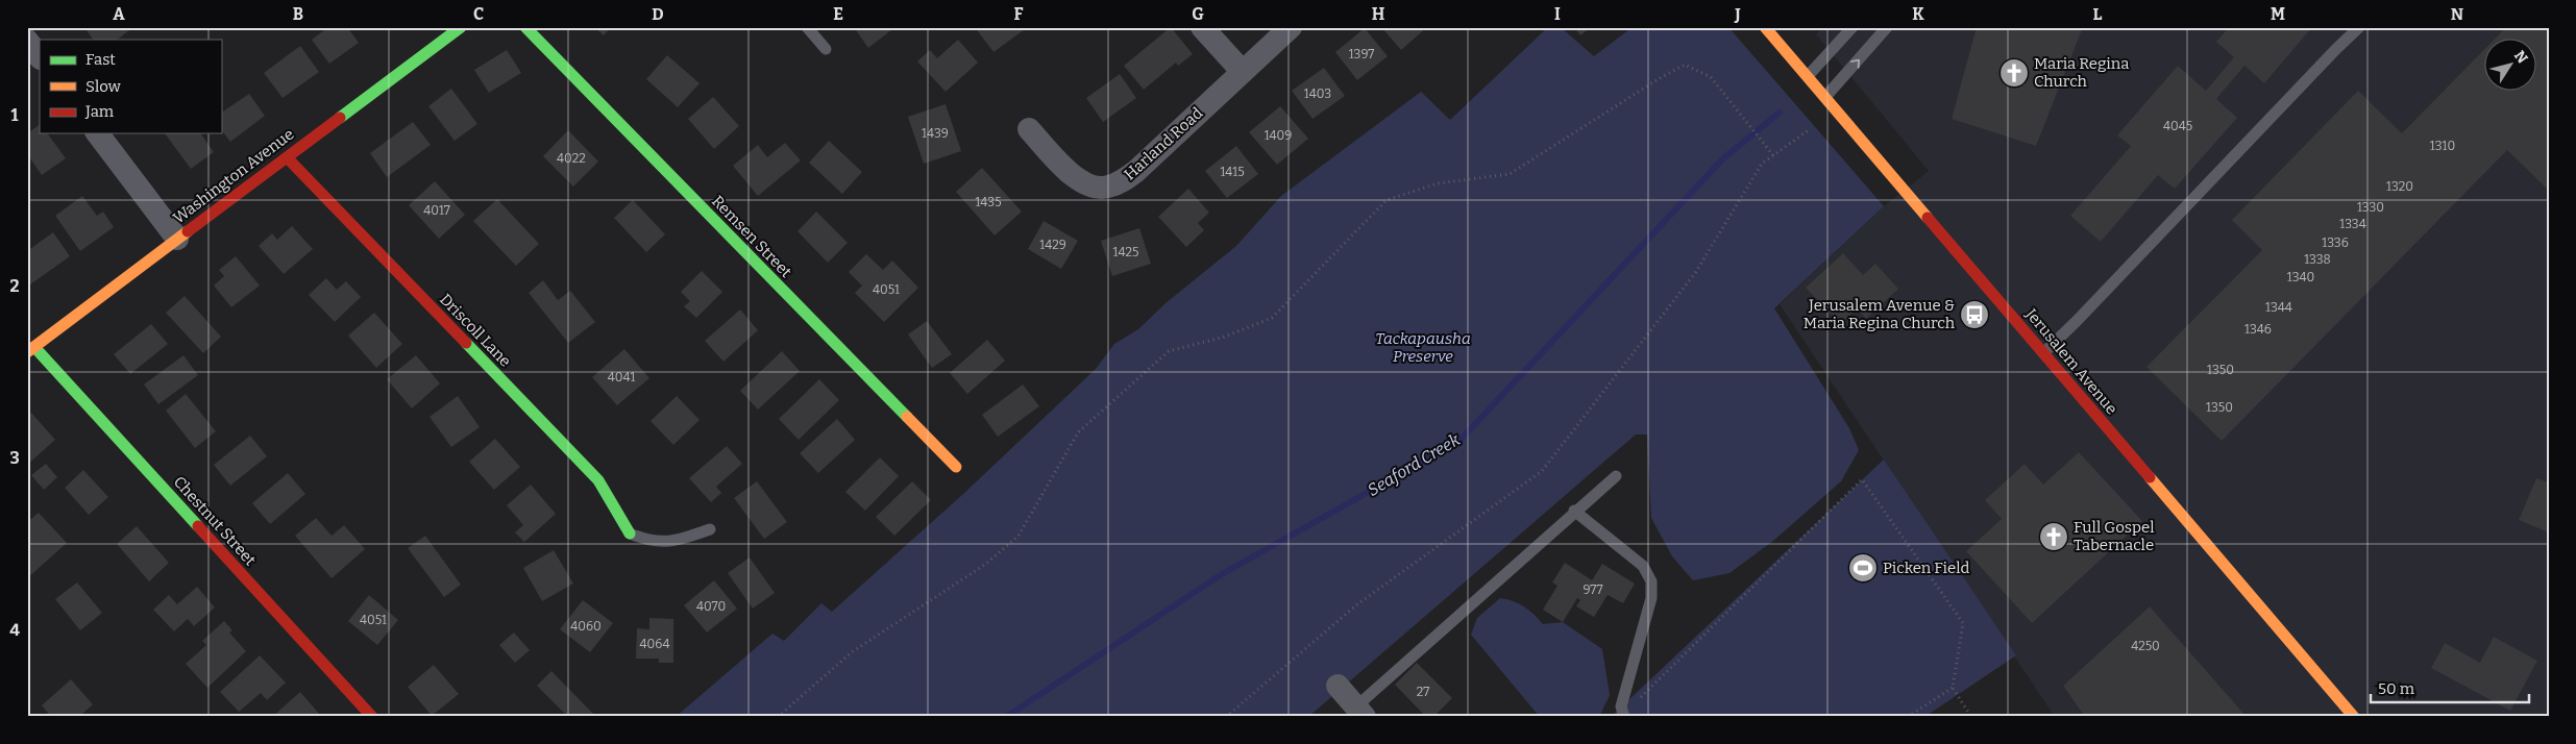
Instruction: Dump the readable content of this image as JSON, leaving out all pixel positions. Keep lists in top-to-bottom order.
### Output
{
  "streets": {
    "street": [
      "Harland Road",
      "Washington Avenue",
      "Remsen Street",
      "Driscoll Lane",
      "Jerusalem Avenue",
      "Chestnut Street"
    ]
  },
  "crossings": [
    ["Washington Avenue", "Driscoll Lane"],
    ["Washington Avenue", "Chestnut Street"]
  ],
  "water": ["Seaford Creek"],
  "parks": ["Tackapausha Preserve"],
  "places": {
    "church": ["Maria Regina Church", "Full Gospel Tabernacle"],
    "bus stop": ["Jerusalem Avenue & Maria Regina Church"],
    "sports": ["Picken Field"]
  },
  "house_numbers": [
    "1397",
    "1403",
    "4045",
    "1439",
    "1409",
    "1310",
    "4022",
    "1415",
    "1320",
    "1435",
    "1330",
    "4017",
    "1334",
    "1336",
    "1429",
    "1425",
    "1338",
    "1340",
    "4051",
    "1344",
    "1346",
    "1350",
    "4041",
    "1350",
    "977",
    "4070",
    "4051",
    "4060",
    "4064",
    "4250",
    "27"
  ],
  "legend": ["Fast", "Slow", "Jam"],
  "scale_bar": "50 m",
  "north": "top right",
  "grid": {
    "columns": [
      "A",
      "B",
      "C",
      "D",
      "E",
      "F",
      "G",
      "H",
      "I",
      "J",
      "K",
      "L",
      "M",
      "N"
    ],
    "rows": [
      "1",
      "2",
      "3",
      "4"
    ]
  }
}
